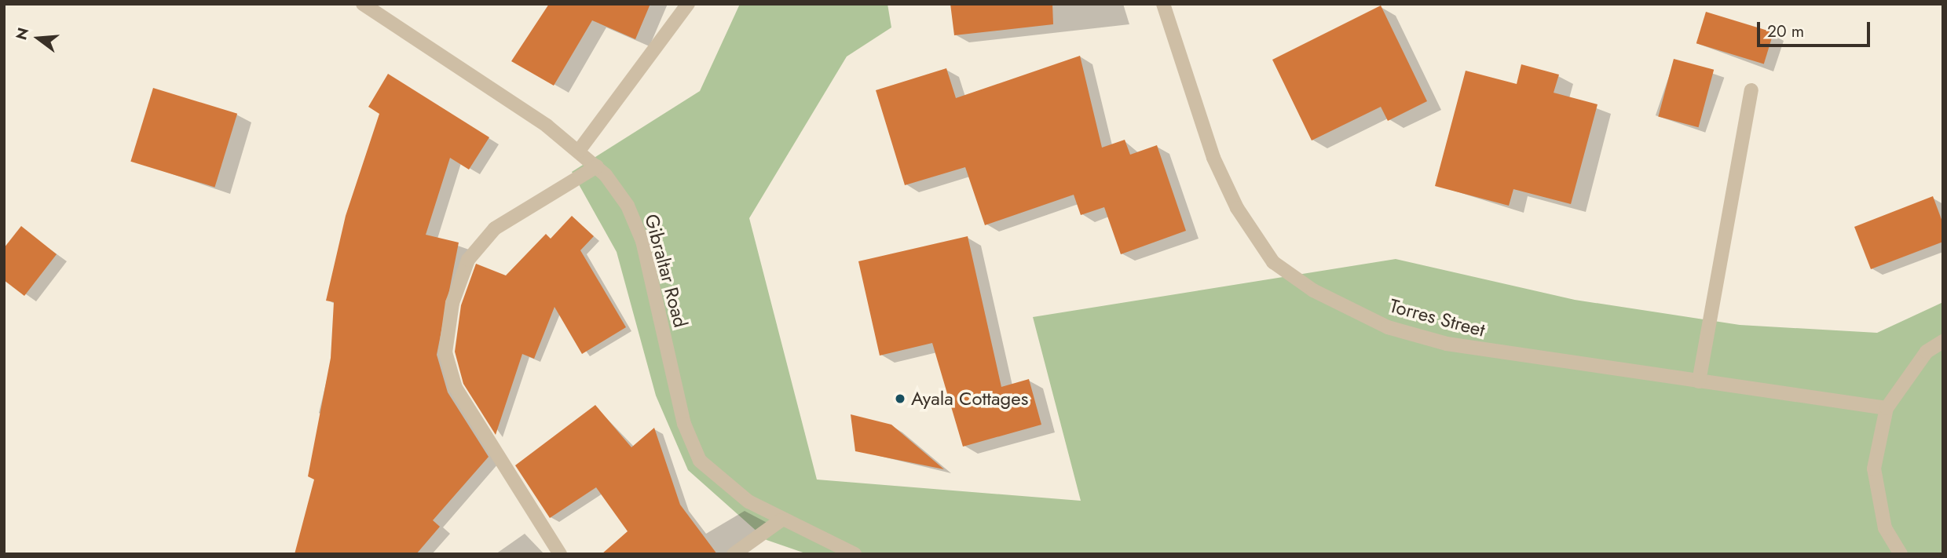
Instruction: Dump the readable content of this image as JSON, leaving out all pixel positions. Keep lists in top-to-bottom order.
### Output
{
  "streets": {
    "street": ["Gibraltar Road", "Torres Street"]
  },
  "places": ["Ayala Cottages"],
  "scale_bar": "20 m",
  "north": "left"
}
